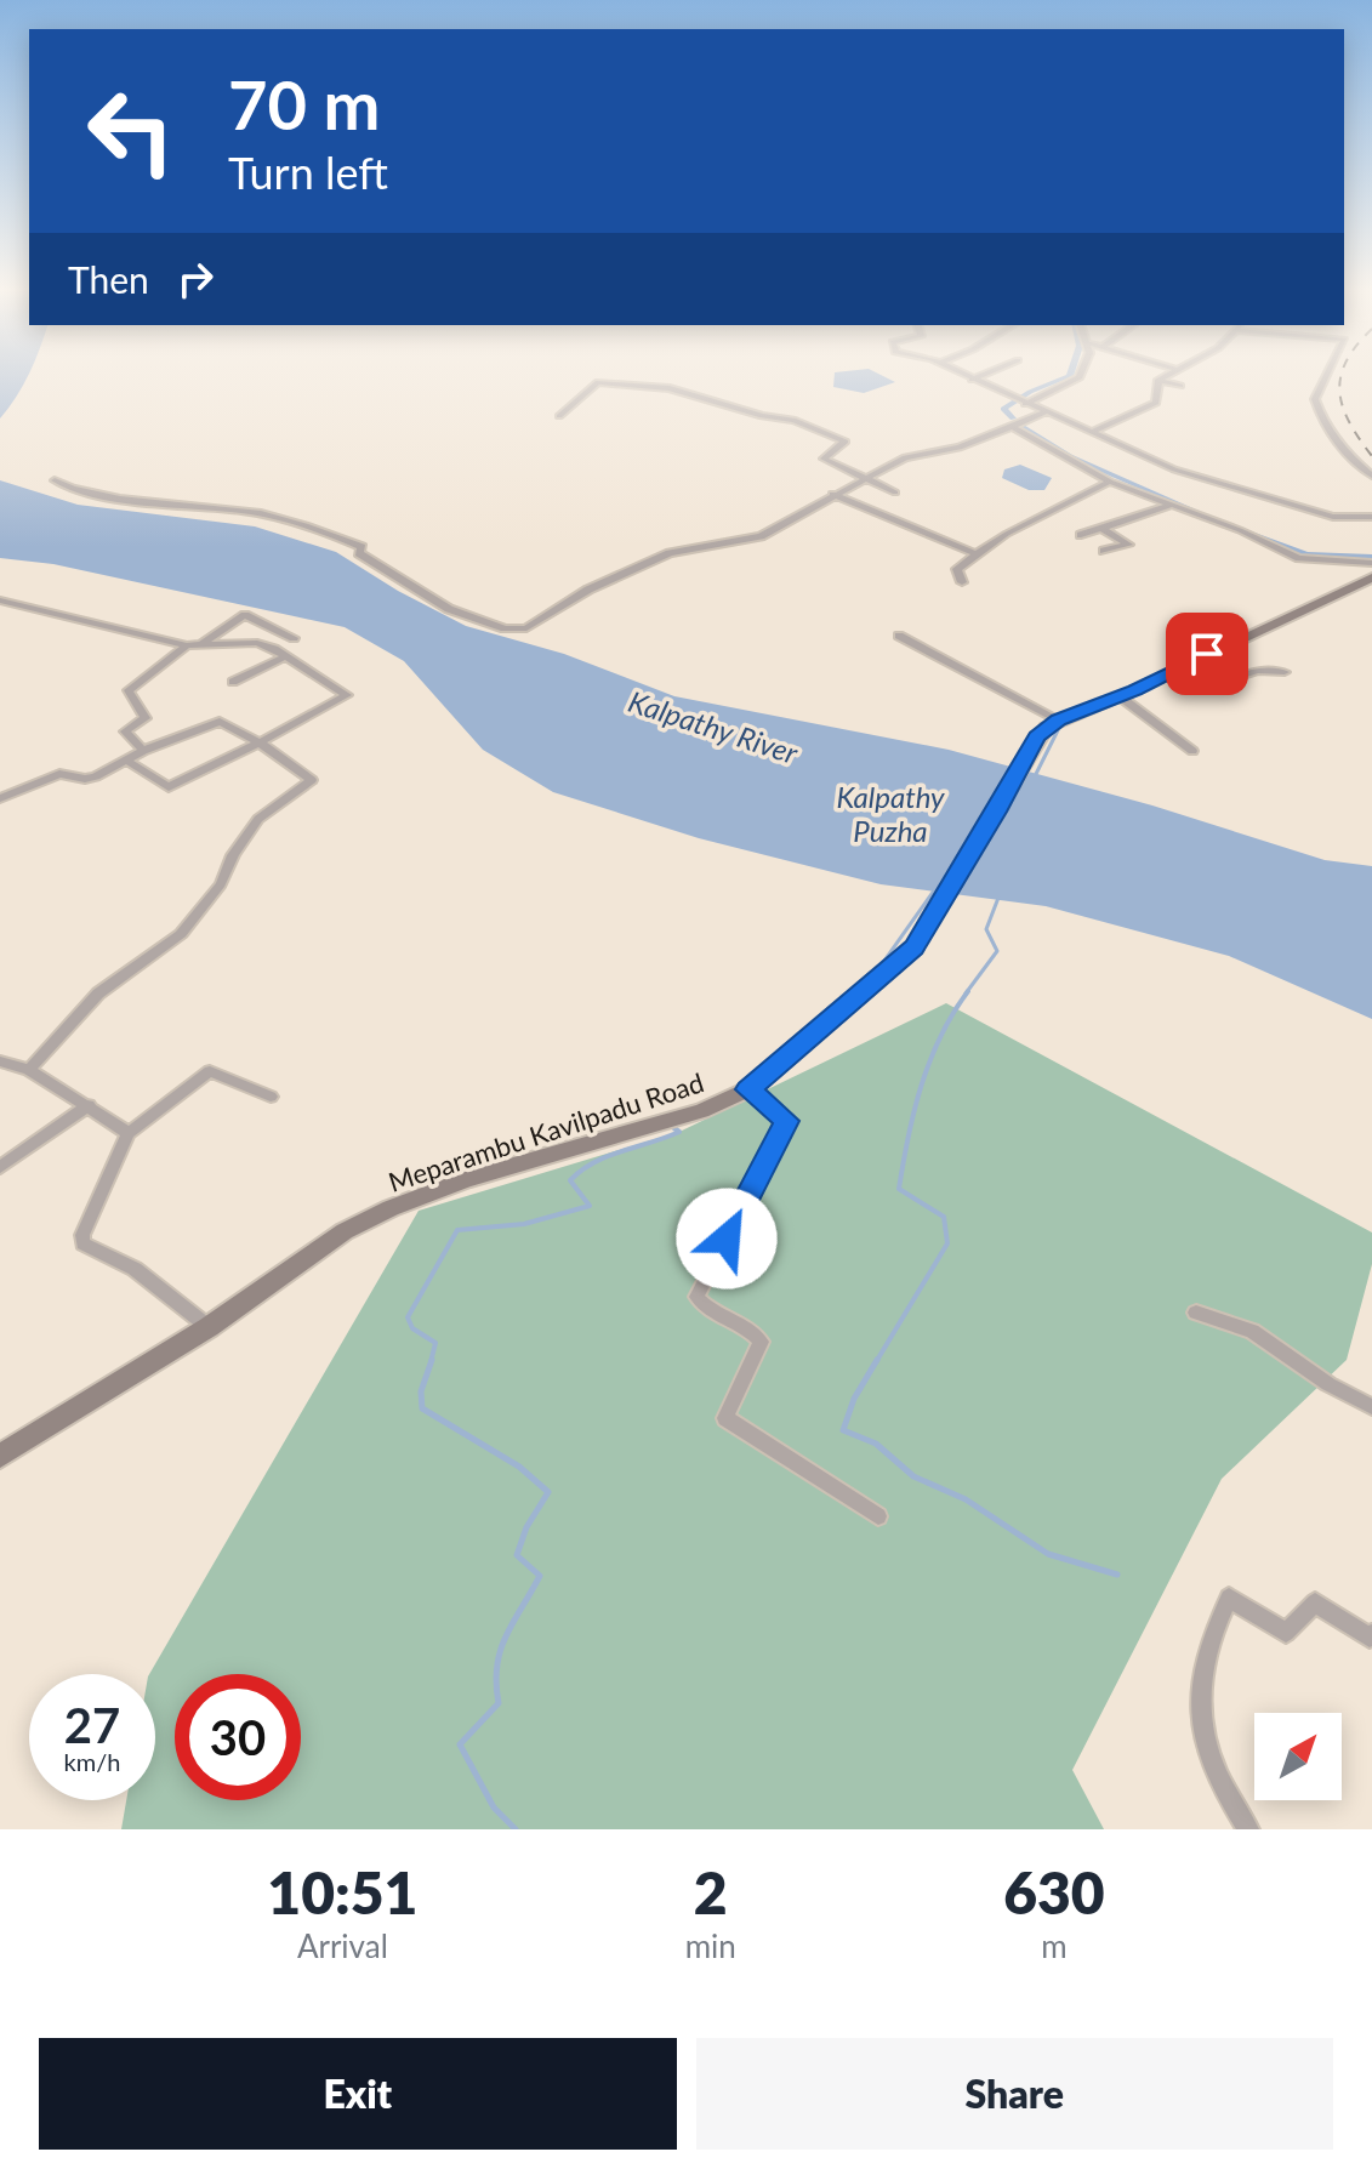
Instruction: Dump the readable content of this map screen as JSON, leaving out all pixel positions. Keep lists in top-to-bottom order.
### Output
{
  "streets": {
    "main road": ["Meparambu Kavilpadu Road"]
  },
  "water": ["Kalpathy River", "Kalpathy Puzha"],
  "north": "top right",
  "page": {
    "turn": ["70 m", "Turn left"],
    "then": "Then",
    "speed": "27 km/h",
    "limit": "30",
    "eta": [
      "10:51",
      "Arrival",
      "2",
      "min",
      "630",
      "m"
    ],
    "buttons": ["Exit", "Share"]
  }
}
